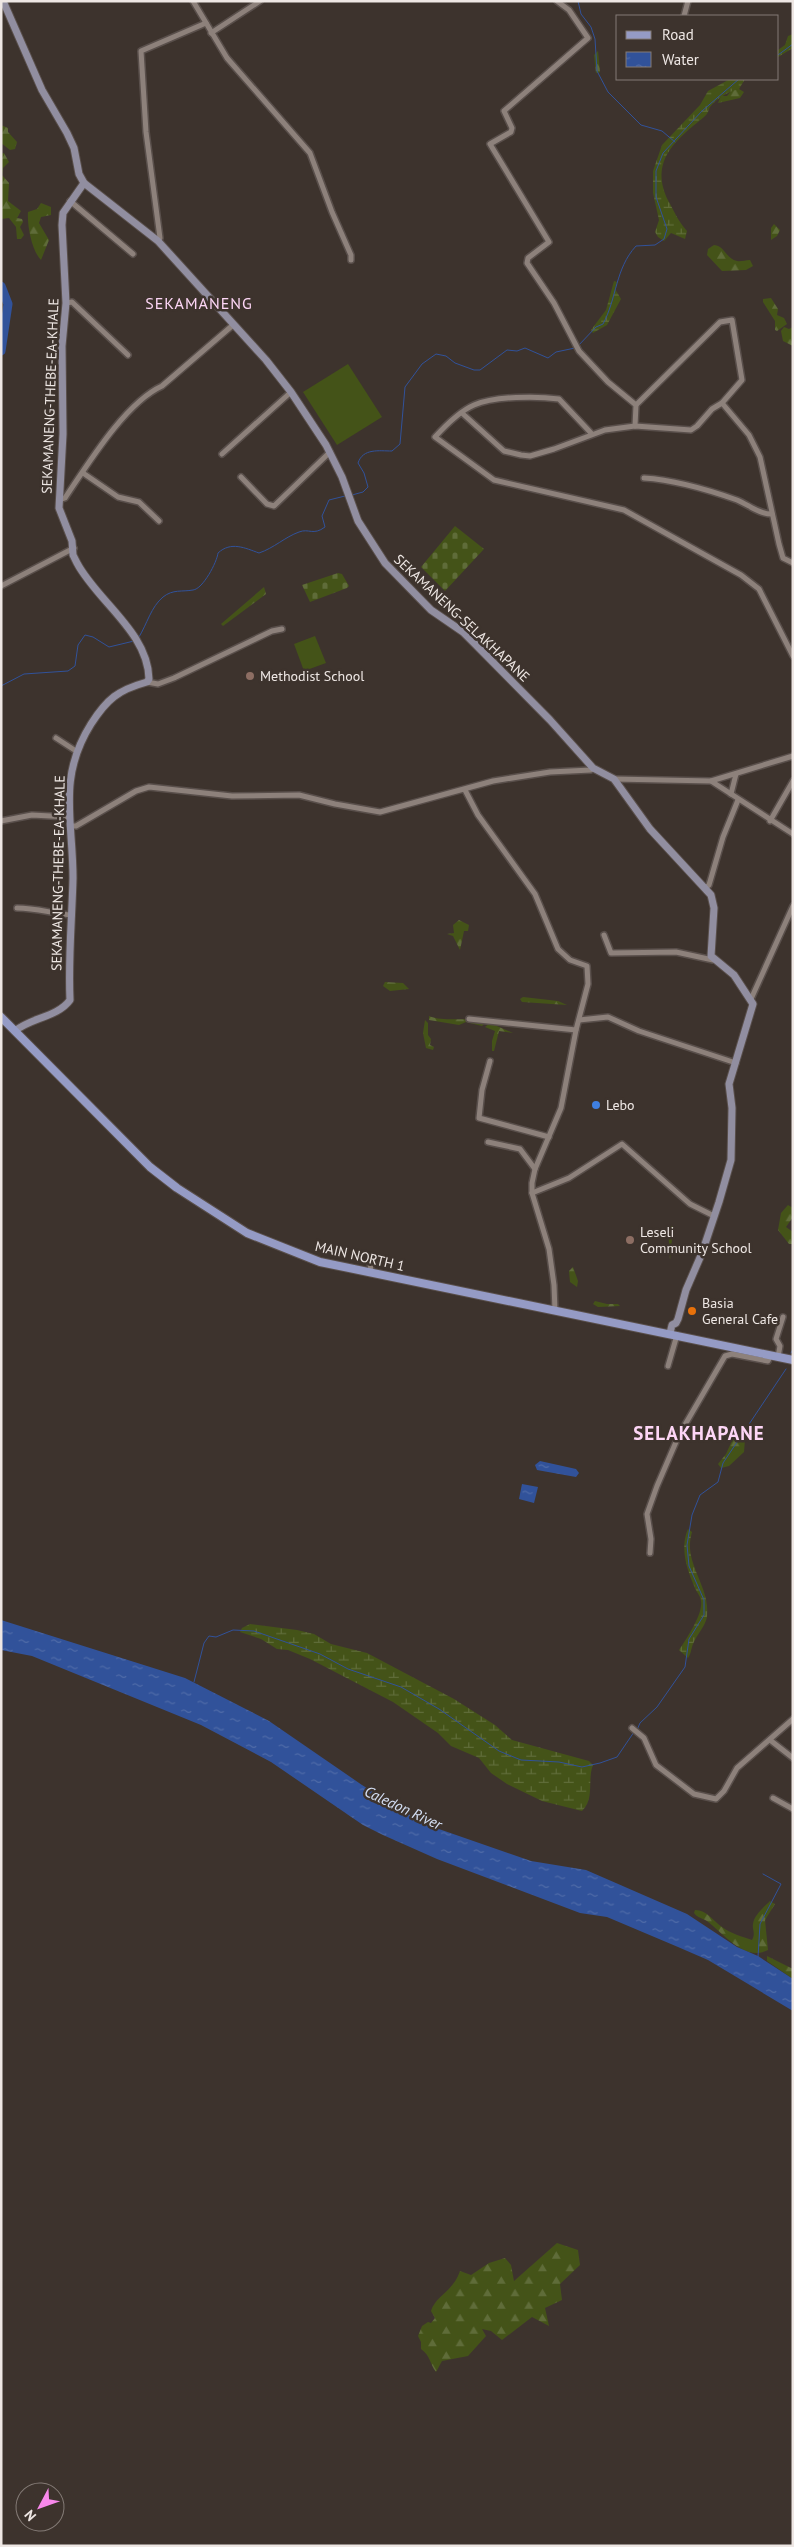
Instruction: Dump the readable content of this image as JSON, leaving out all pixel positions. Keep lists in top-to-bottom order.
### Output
{
  "streets": {
    "main road": ["MAIN NORTH 1"],
    "street": ["SEKAMANENG-THEBE-EA-KHALE", "SEKAMANENG-SELAKHAPANE"]
  },
  "crossings": [
    ["SEKAMANENG-THEBE-EA-KHALE", "SEKAMANENG-SELAKHAPANE"],
    ["SEKAMANENG-THEBE-EA-KHALE", "MAIN NORTH 1"]
  ],
  "districts": ["SEKAMANENG", "SELAKHAPANE"],
  "water": ["Caledon River"],
  "places": [
    "Methodist School",
    "Lebo",
    "Leseli Community School",
    "Basia General Cafe"
  ],
  "legend": ["Road", "Water"],
  "north": "bottom left"
}
